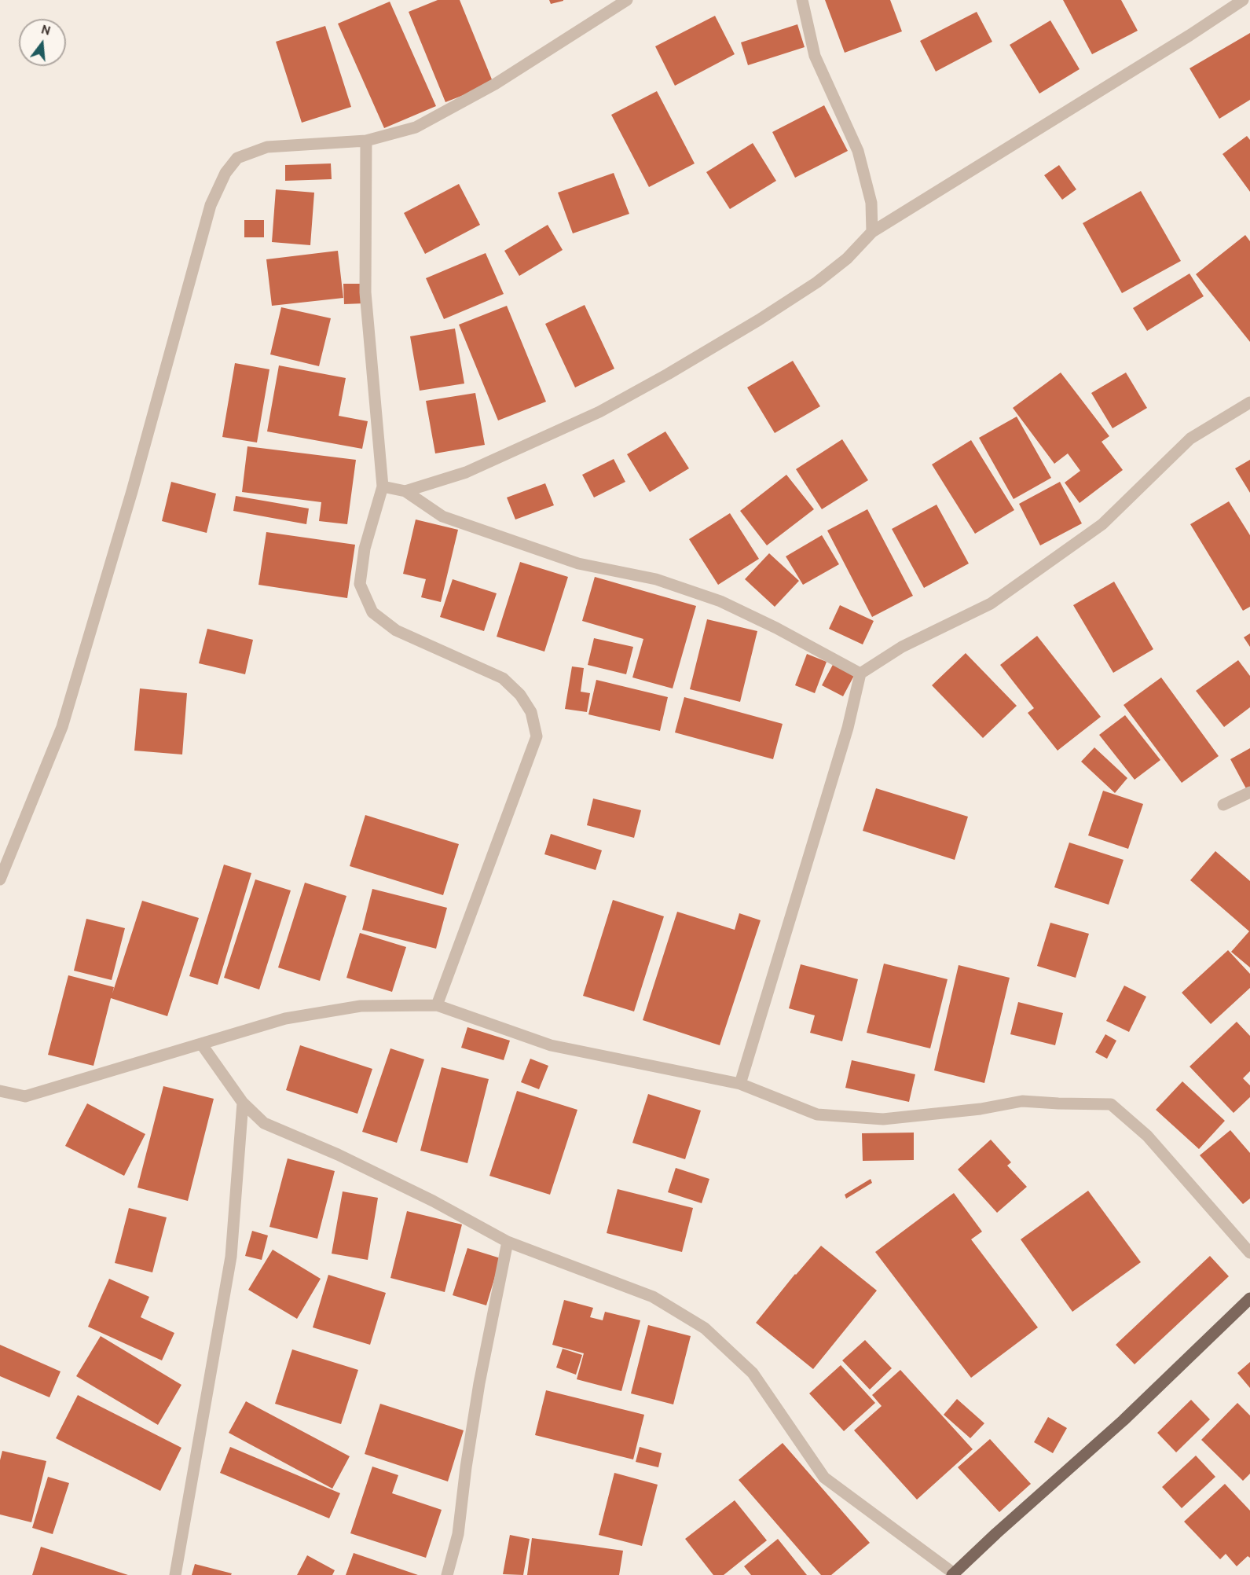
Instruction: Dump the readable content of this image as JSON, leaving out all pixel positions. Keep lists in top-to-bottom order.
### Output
{
  "north": "top"
}
